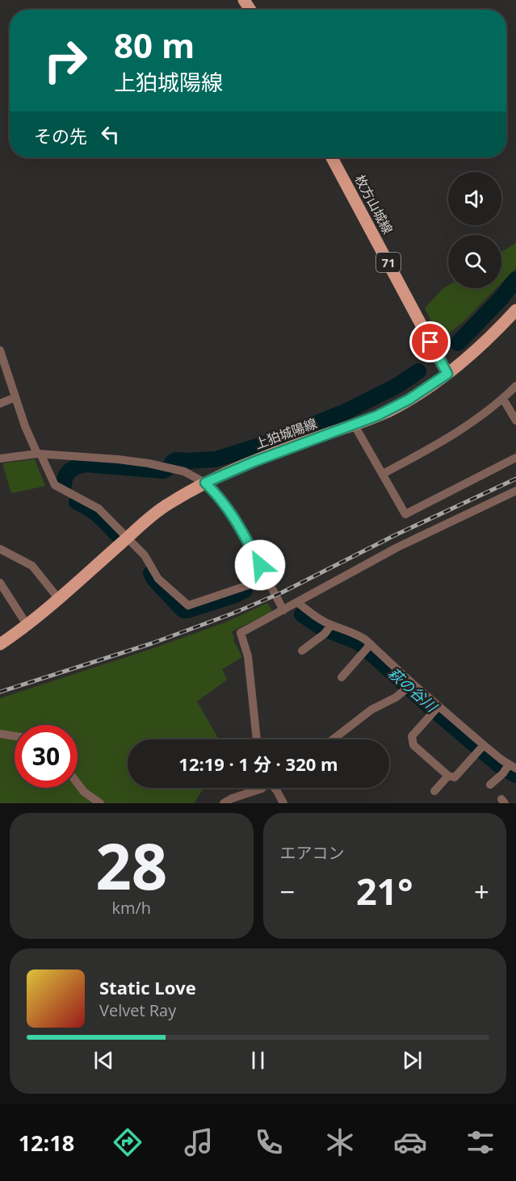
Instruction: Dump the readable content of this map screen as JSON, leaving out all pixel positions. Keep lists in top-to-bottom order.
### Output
{
  "streets": {
    "main road": ["枚方山城線", "71", "上狛城陽線"]
  },
  "crossings": [
    ["枚方山城線", "上狛城陽線"]
  ],
  "water": ["萩の谷川"],
  "page": {
    "turn": ["80 m", "上狛城陽線"],
    "then": "その先",
    "limit": "30",
    "trip": "12:19 · 1 分 · 320 m",
    "tile": [
      ["28", "km/h"],
      "エアコン"
    ],
    "heat": ["−", "21°", "+"],
    "song": ["Static Love", "Velvet Ray"],
    "tabs": "12:18"
  }
}
